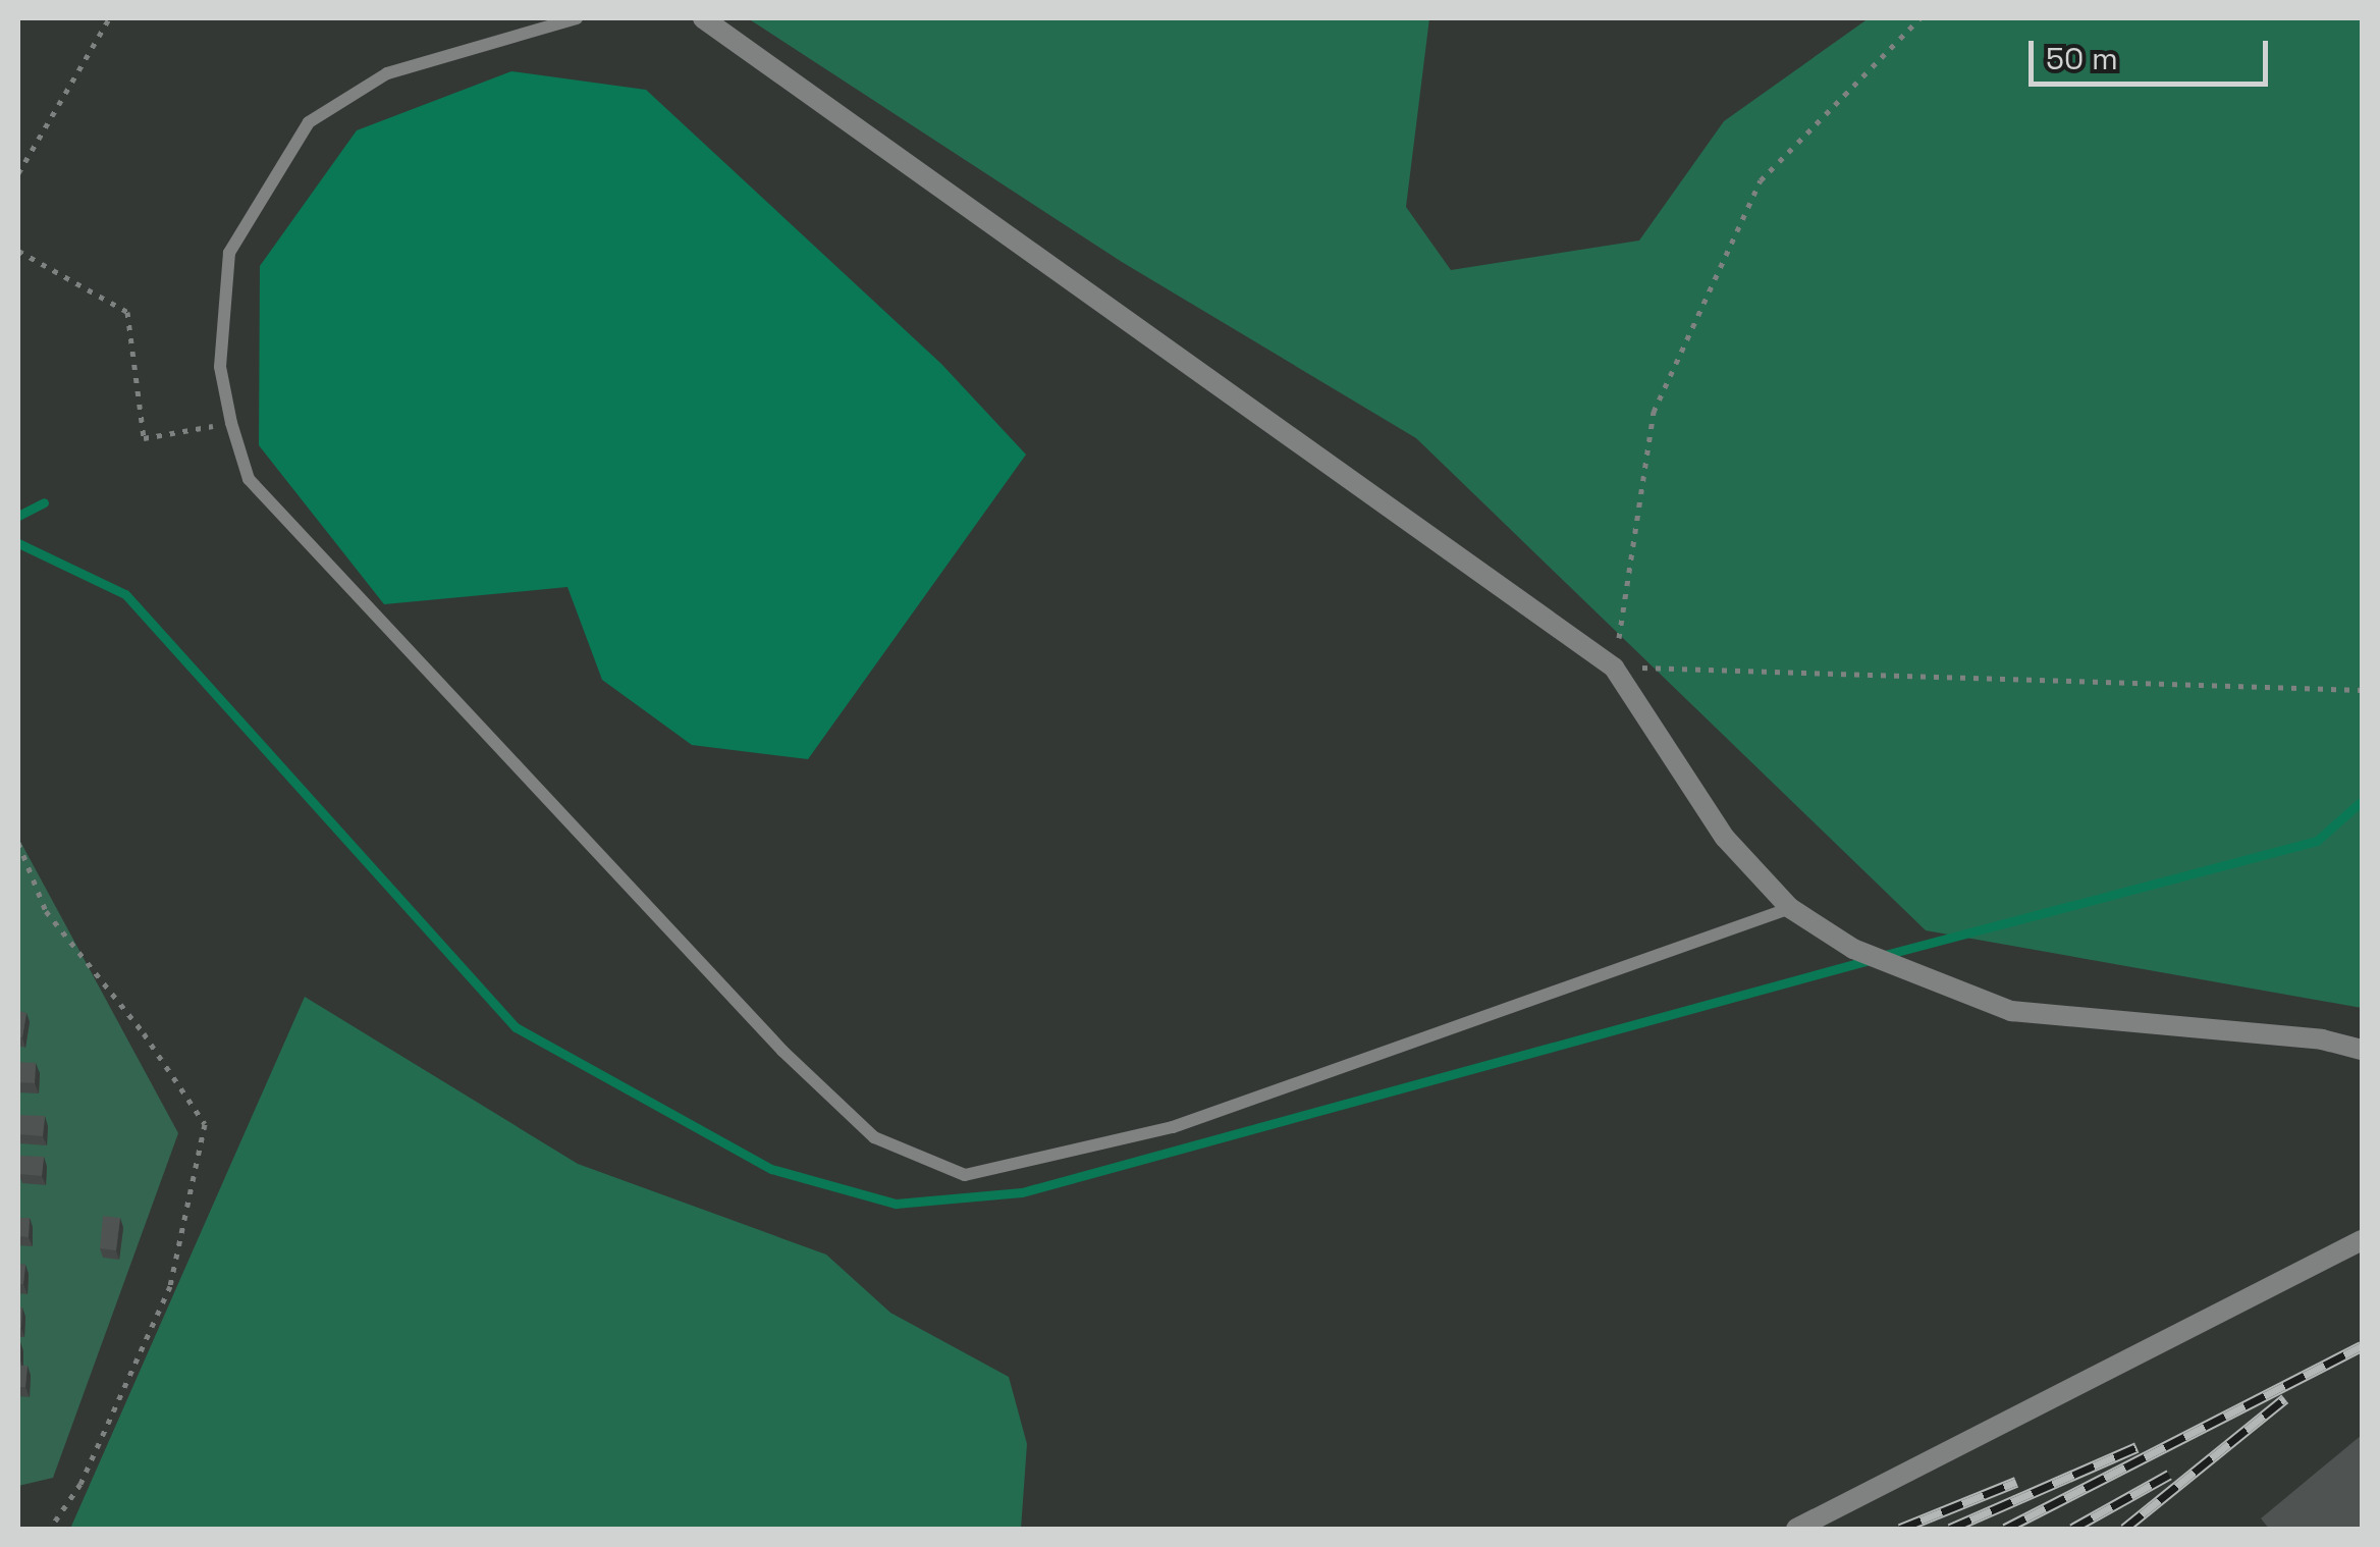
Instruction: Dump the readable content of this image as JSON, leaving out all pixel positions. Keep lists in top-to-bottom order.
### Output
{
  "scale_bar": "50 m"
}
